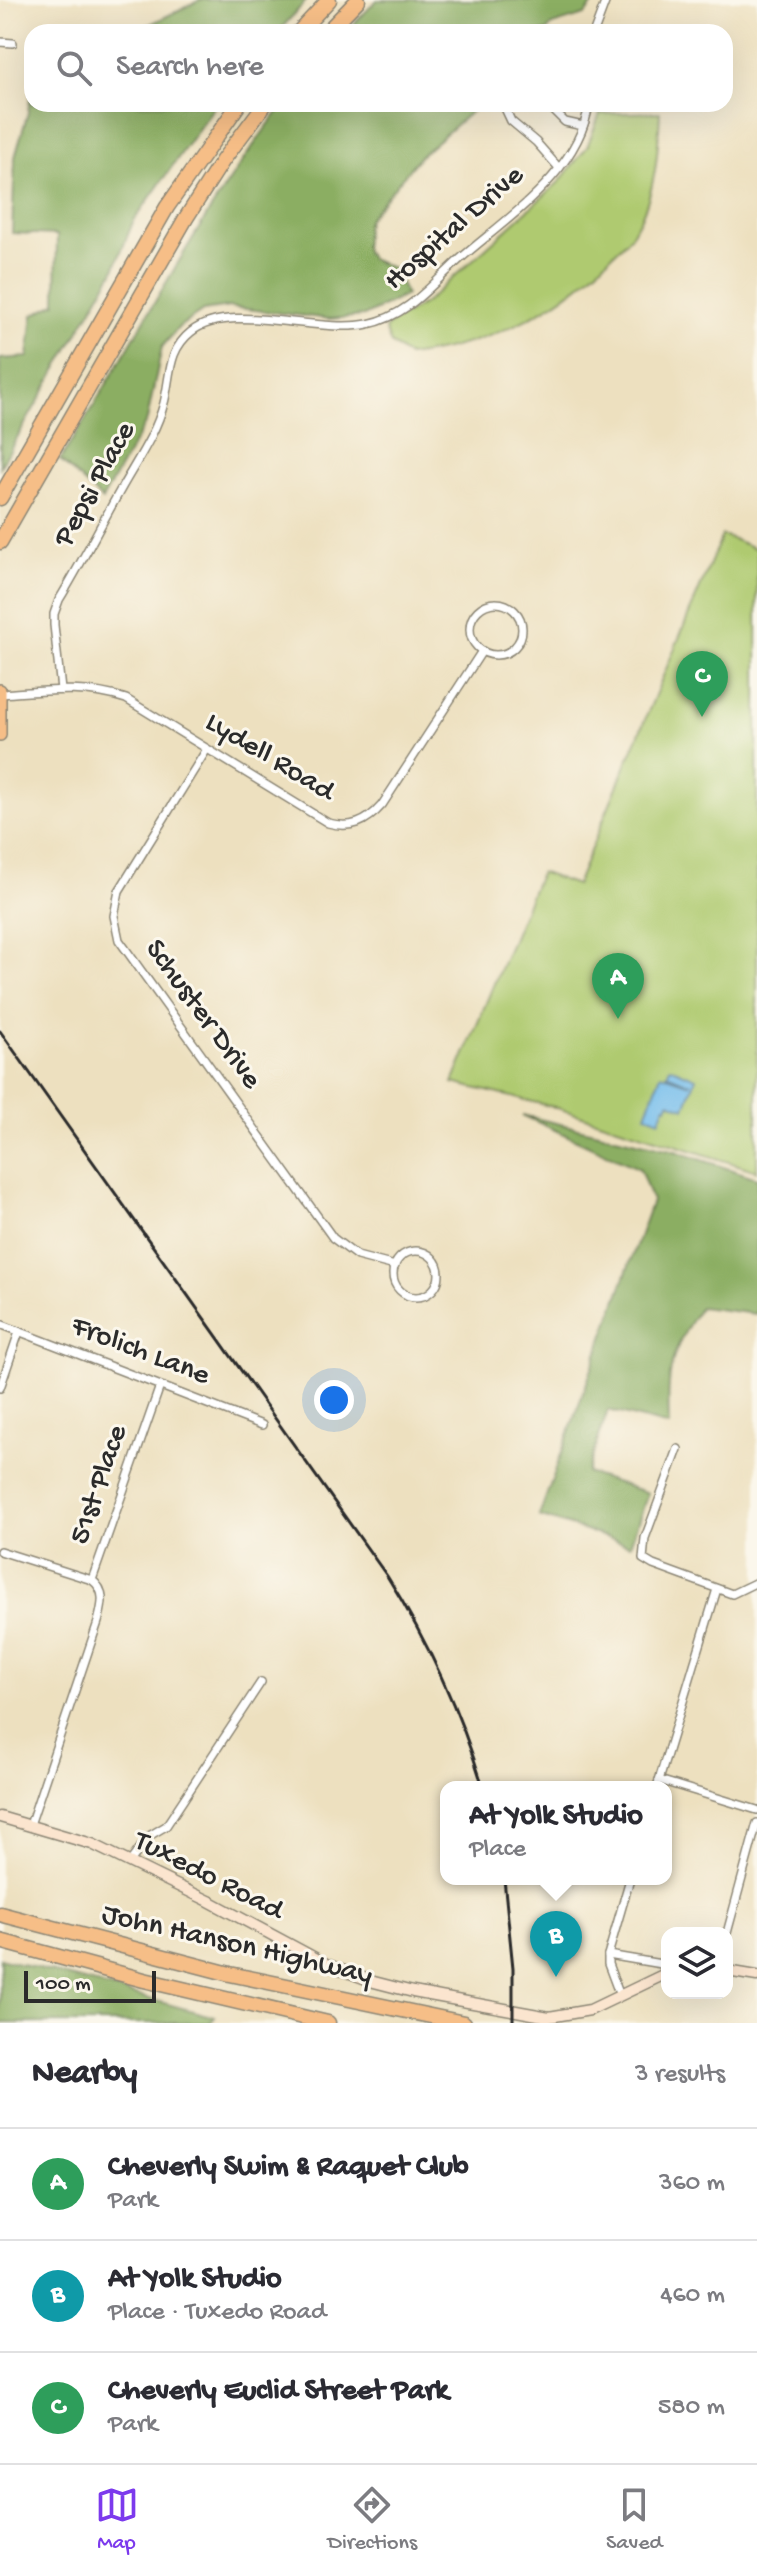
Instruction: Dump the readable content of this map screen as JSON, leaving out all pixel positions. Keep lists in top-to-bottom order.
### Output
{
  "streets": {
    "highway": ["John Hanson Highway"],
    "main road": ["Tuxedo Road"],
    "street": [
      "Hospital Drive",
      "Pepsi Place",
      "Lydell Road",
      "Schuster Drive",
      "Frolich Lane",
      "51st Place"
    ]
  },
  "crossings": [
    ["Hospital Drive", "Pepsi Place"],
    ["Pepsi Place", "Lydell Road"],
    ["Lydell Road", "Schuster Drive"],
    ["Frolich Lane", "51st Place"],
    ["51st Place", "Tuxedo Road"]
  ],
  "scale_bar": "100 m",
  "page": {
    "search": "Search here",
    "pins": ["C", "A", "B"],
    "popup": ["At Yolk Studio", "Place"],
    "scale": "100 m",
    "heading": ["Nearby", "3 results"],
    "list": [
      {
        "mark": "A",
        "name": "Cheverly Swim & Raquet Club",
        "note": "Park",
        "value": "360 m"
      },
      {
        "mark": "B",
        "name": "At Yolk Studio",
        "note": "Place · Tuxedo Road",
        "value": "460 m"
      },
      {
        "mark": "C",
        "name": "Cheverly Euclid Street Park",
        "note": "Park",
        "value": "580 m"
      }
    ],
    "nav": ["Map", "Directions", "Saved"]
  }
}
